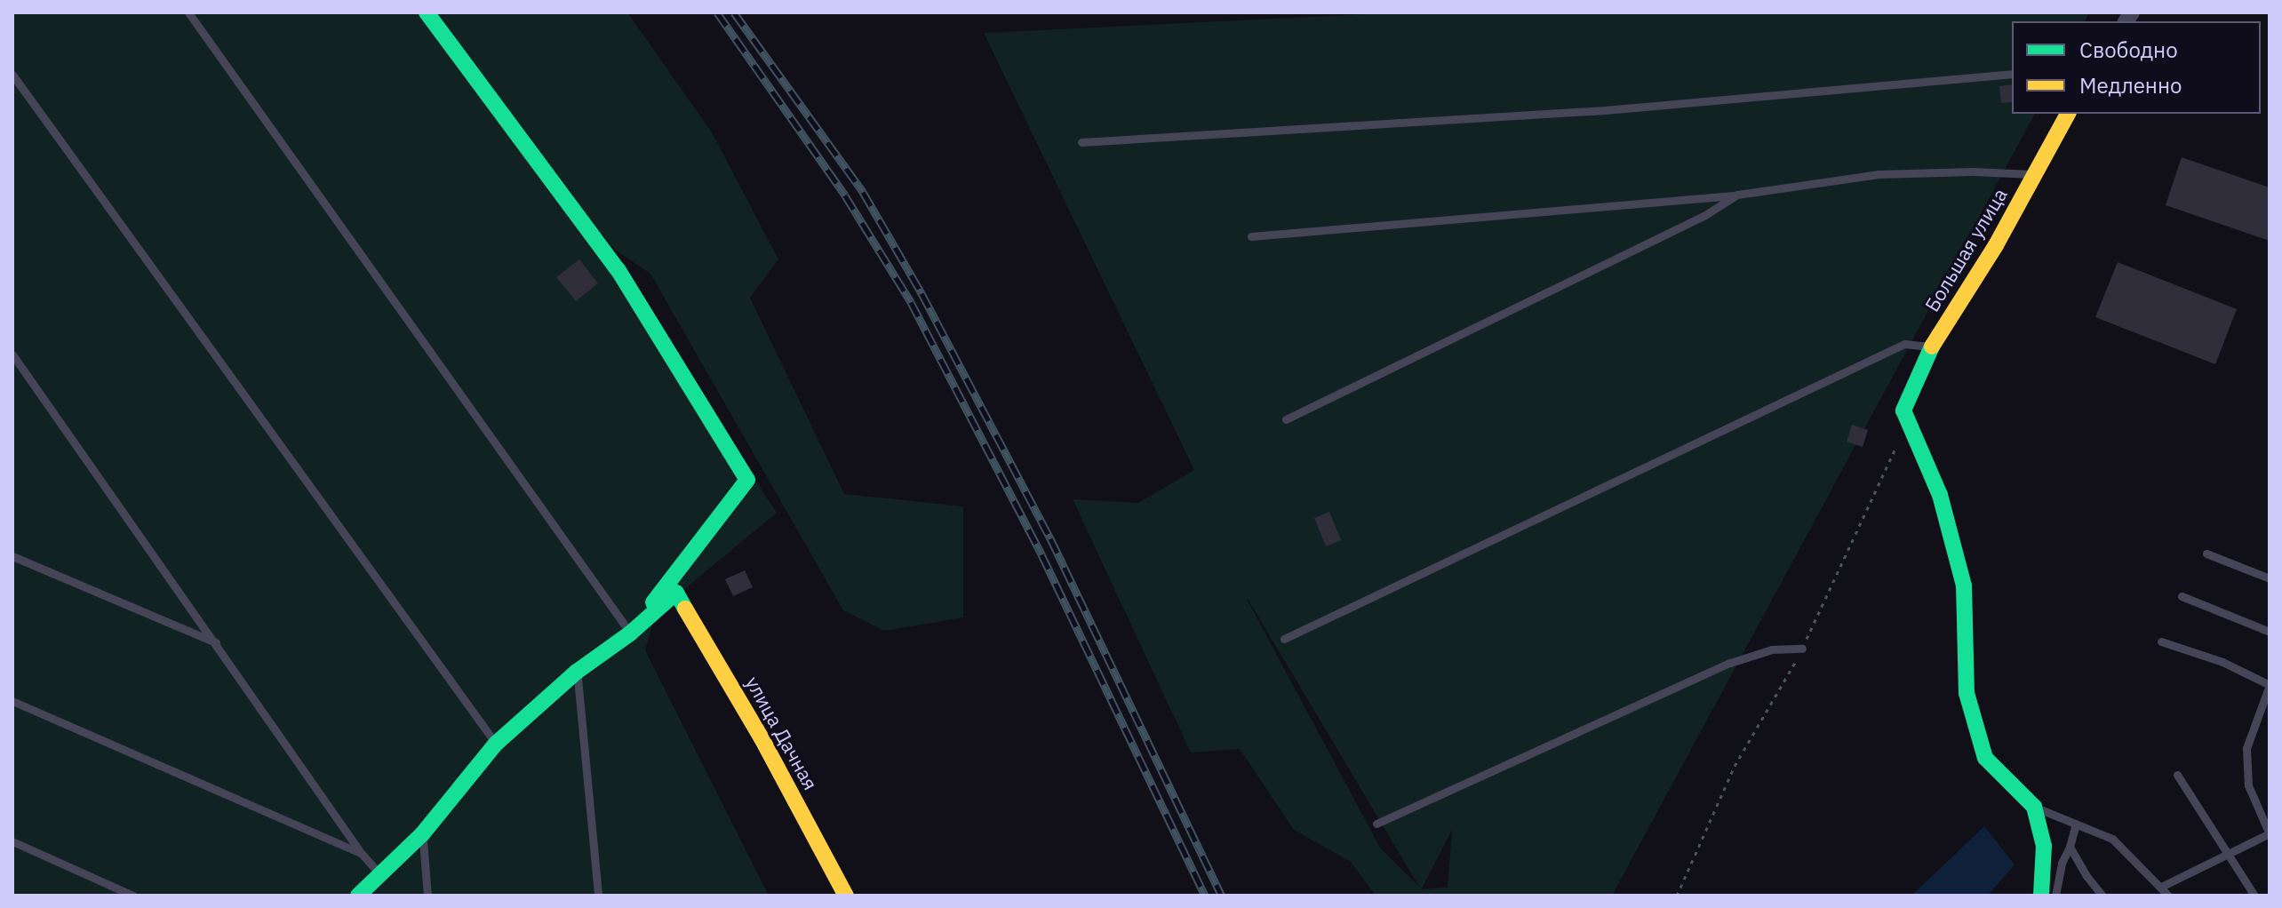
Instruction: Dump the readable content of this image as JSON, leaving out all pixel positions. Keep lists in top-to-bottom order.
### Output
{
  "streets": {
    "street": ["Большая улица", "улица Дачная"]
  },
  "legend": ["Свободно", "Медленно"]
}
